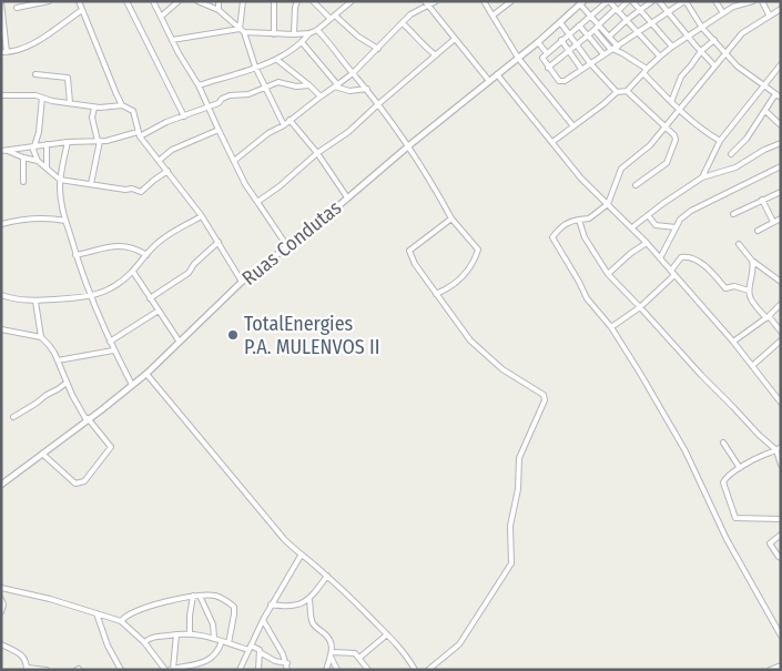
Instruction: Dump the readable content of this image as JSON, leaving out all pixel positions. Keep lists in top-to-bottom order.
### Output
{
  "streets": {
    "street": ["Ruas Condutas"]
  },
  "places": ["TotalEnergies P.A. MULENVOS II"]
}
